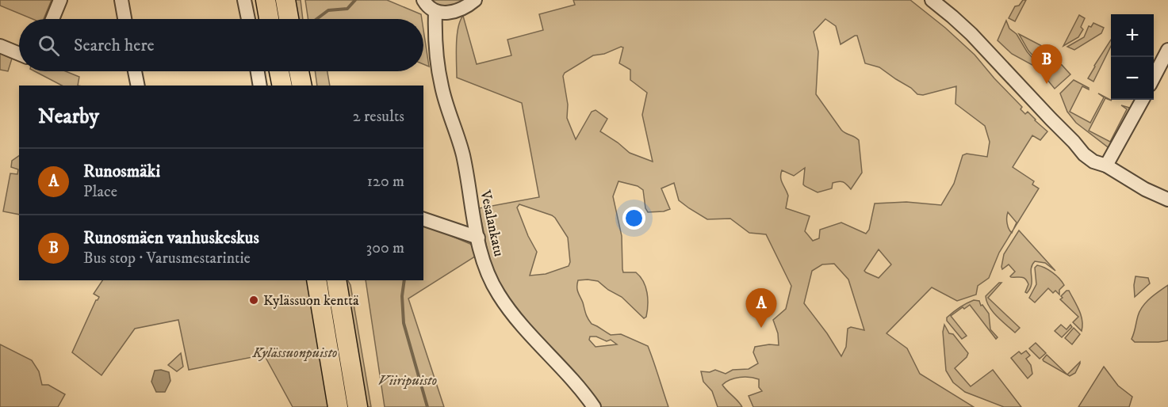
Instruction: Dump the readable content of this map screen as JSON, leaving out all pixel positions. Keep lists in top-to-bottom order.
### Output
{
  "streets": {
    "street": ["Vesalankatu"]
  },
  "parks": ["Kylässuonpuisto", "Viiripuisto"],
  "places": ["Kylässuon kenttä"],
  "page": {
    "map_buttons": ["+", "−"],
    "search": "Search here",
    "pins": ["B", "A"],
    "heading": ["Nearby", "2 results"],
    "list": [
      {
        "mark": "A",
        "name": "Runosmäki",
        "note": "Place",
        "value": "120 m"
      },
      {
        "mark": "B",
        "name": "Runosmäen vanhuskeskus",
        "note": "Bus stop · Varusmestarintie",
        "value": "300 m"
      }
    ]
  }
}
